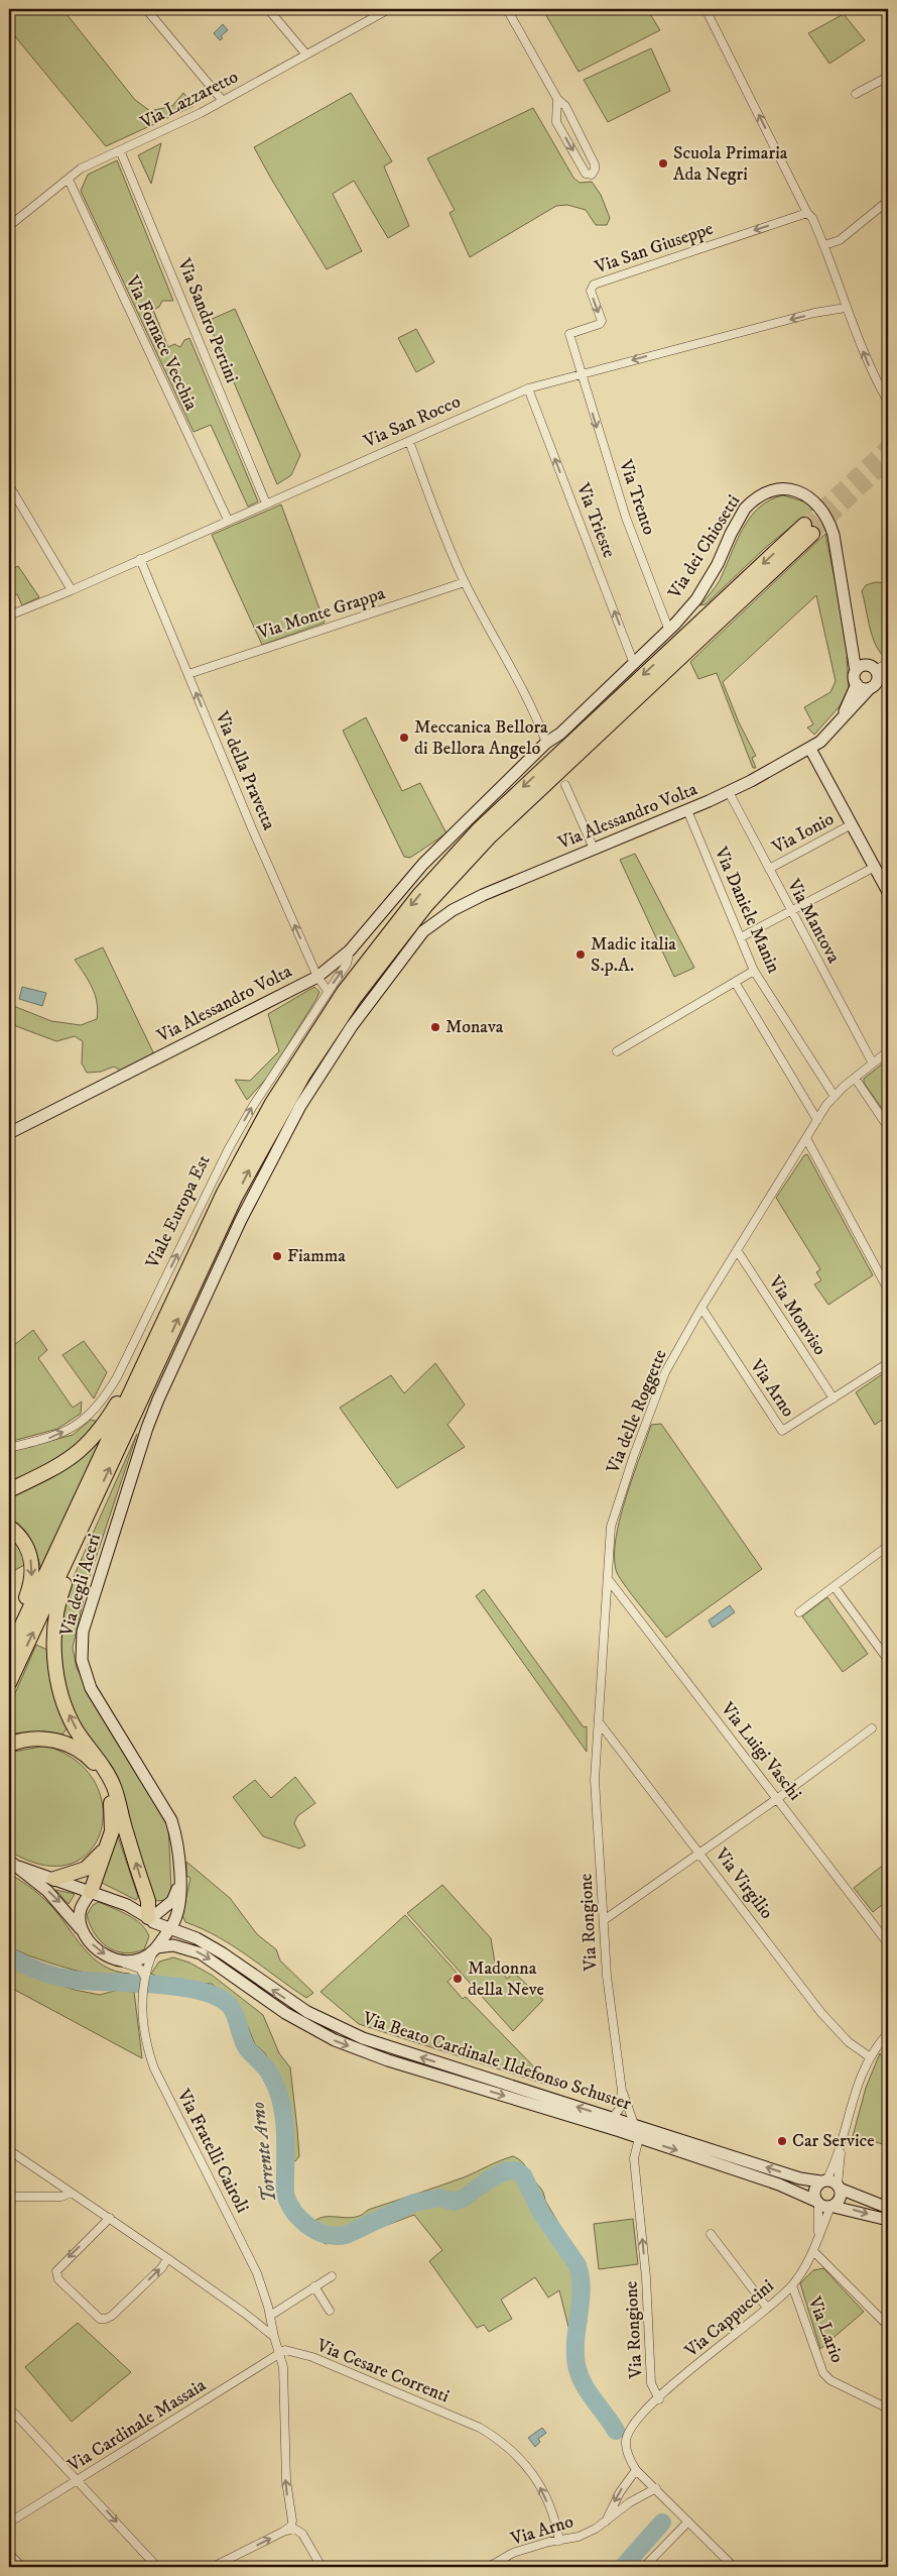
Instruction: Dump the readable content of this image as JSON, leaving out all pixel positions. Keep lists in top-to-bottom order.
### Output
{
  "streets": {
    "street": [
      "Via Lazzaretto",
      "Via San Giuseppe",
      "Via Sandro Pertini",
      "Via Fornace Vecchia",
      "Via San Rocco",
      "Via Trento",
      "Via Trieste",
      "Via dei Chiosetti",
      "Via Monte Grappa",
      "Via della Pravetta",
      "Via Alessandro Volta",
      "Via Ionio",
      "Via Daniele Manin",
      "Via Mantova",
      "Viale Europa Est",
      "Via Monviso",
      "Via Arno",
      "Via delle Roggette",
      "Via degli Aceri",
      "Via Luigi Vaschi",
      "Via Virgilio",
      "Via Rongione",
      "Via Beato Cardinale Ildefonso Schuster",
      "Via Fratelli Cairoli",
      "Via Cappuccini",
      "Via Lario",
      "Via Cesare Correnti",
      "Via Cardinale Massaia"
    ]
  },
  "crossings": [
    ["Via Lazzaretto", "Via Sandro Pertini"],
    ["Via Lazzaretto", "Via Fornace Vecchia"],
    ["Via San Giuseppe", "Via San Rocco"],
    ["Via San Giuseppe", "Via Trento"],
    ["Via Sandro Pertini", "Via San Rocco"],
    ["Via Fornace Vecchia", "Via San Rocco"],
    ["Via San Rocco", "Via Trento"],
    ["Via San Rocco", "Via Trieste"],
    ["Via San Rocco", "Via della Pravetta"],
    ["Via Trento", "Via dei Chiosetti"],
    ["Via Trieste", "Via dei Chiosetti"],
    ["Via dei Chiosetti", "Via Alessandro Volta"],
    ["Via Monte Grappa", "Via della Pravetta"],
    ["Via della Pravetta", "Via Alessandro Volta"],
    ["Via della Pravetta", "Viale Europa Est"],
    ["Via Alessandro Volta", "Via Daniele Manin"],
    ["Via Alessandro Volta", "Via Mantova"],
    ["Via Alessandro Volta", "Viale Europa Est"],
    ["Via Alessandro Volta", "Via degli Aceri"],
    ["Via Ionio", "Via Mantova"],
    ["Via Daniele Manin", "Via delle Roggette"],
    ["Via Mantova", "Via delle Roggette"],
    ["Via Monviso", "Via Arno"],
    ["Via Monviso", "Via delle Roggette"],
    ["Via Arno", "Via delle Roggette"],
    ["Via Arno", "Via Cesare Correnti"],
    ["Via delle Roggette", "Via Luigi Vaschi"],
    ["Via delle Roggette", "Via Virgilio"],
    ["Via delle Roggette", "Via Rongione"],
    ["Via Rongione", "Via Beato Cardinale Ildefonso Schuster"],
    ["Via Rongione", "Via Cappuccini"],
    ["Via Beato Cardinale Ildefonso Schuster", "Via Fratelli Cairoli"],
    ["Via Beato Cardinale Ildefonso Schuster", "Via Cappuccini"],
    ["Via Cappuccini", "Via Lario"],
    ["Via Cesare Correnti", "Via Cardinale Massaia"]
  ],
  "one_way": [
    "Via San Giuseppe",
    "Via Trento",
    "Via Trieste",
    "Via della Pravetta",
    "Viale Europa Est",
    "Via Rongione",
    "Via Cesare Correnti"
  ],
  "water": ["Torrente Arno"],
  "places": [
    "Scuola Primaria Ada Negri",
    "Meccanica Bellora di Bellora Angelo",
    "Madic italia S.p.A.",
    "Monava",
    "Fiamma",
    "Madonna della Neve",
    "Car Service"
  ]
}
